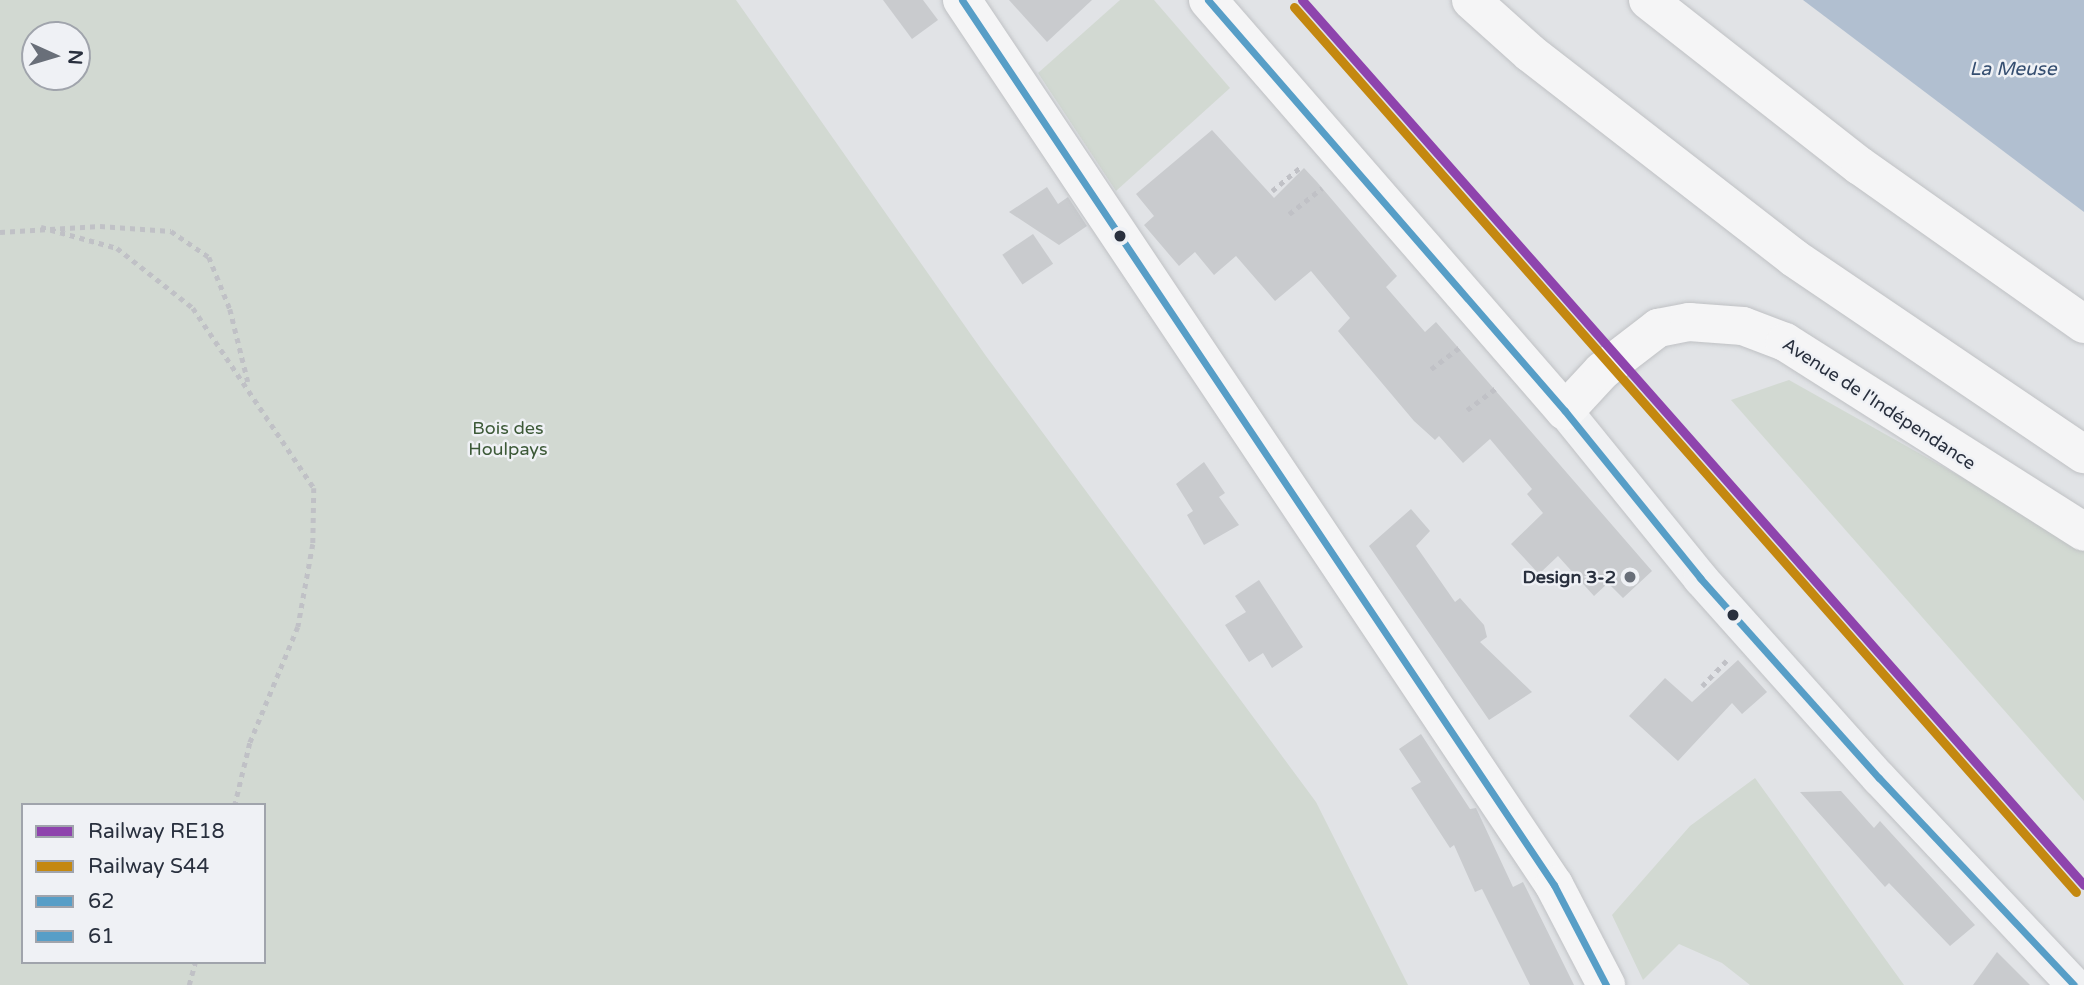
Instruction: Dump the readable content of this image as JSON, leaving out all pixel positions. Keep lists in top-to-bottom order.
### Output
{
  "streets": {
    "main road": ["Avenue de l'Indépendance"]
  },
  "water": ["La Meuse"],
  "parks": ["Bois des Houlpays"],
  "places": ["Design 3-2"],
  "lines": [
    "rail line RE18",
    "transit line 62",
    "transit line 61",
    "rail line S44"
  ],
  "legend": [
    "Railway RE18",
    "Railway S44",
    "62",
    "61"
  ],
  "north": "right"
}
